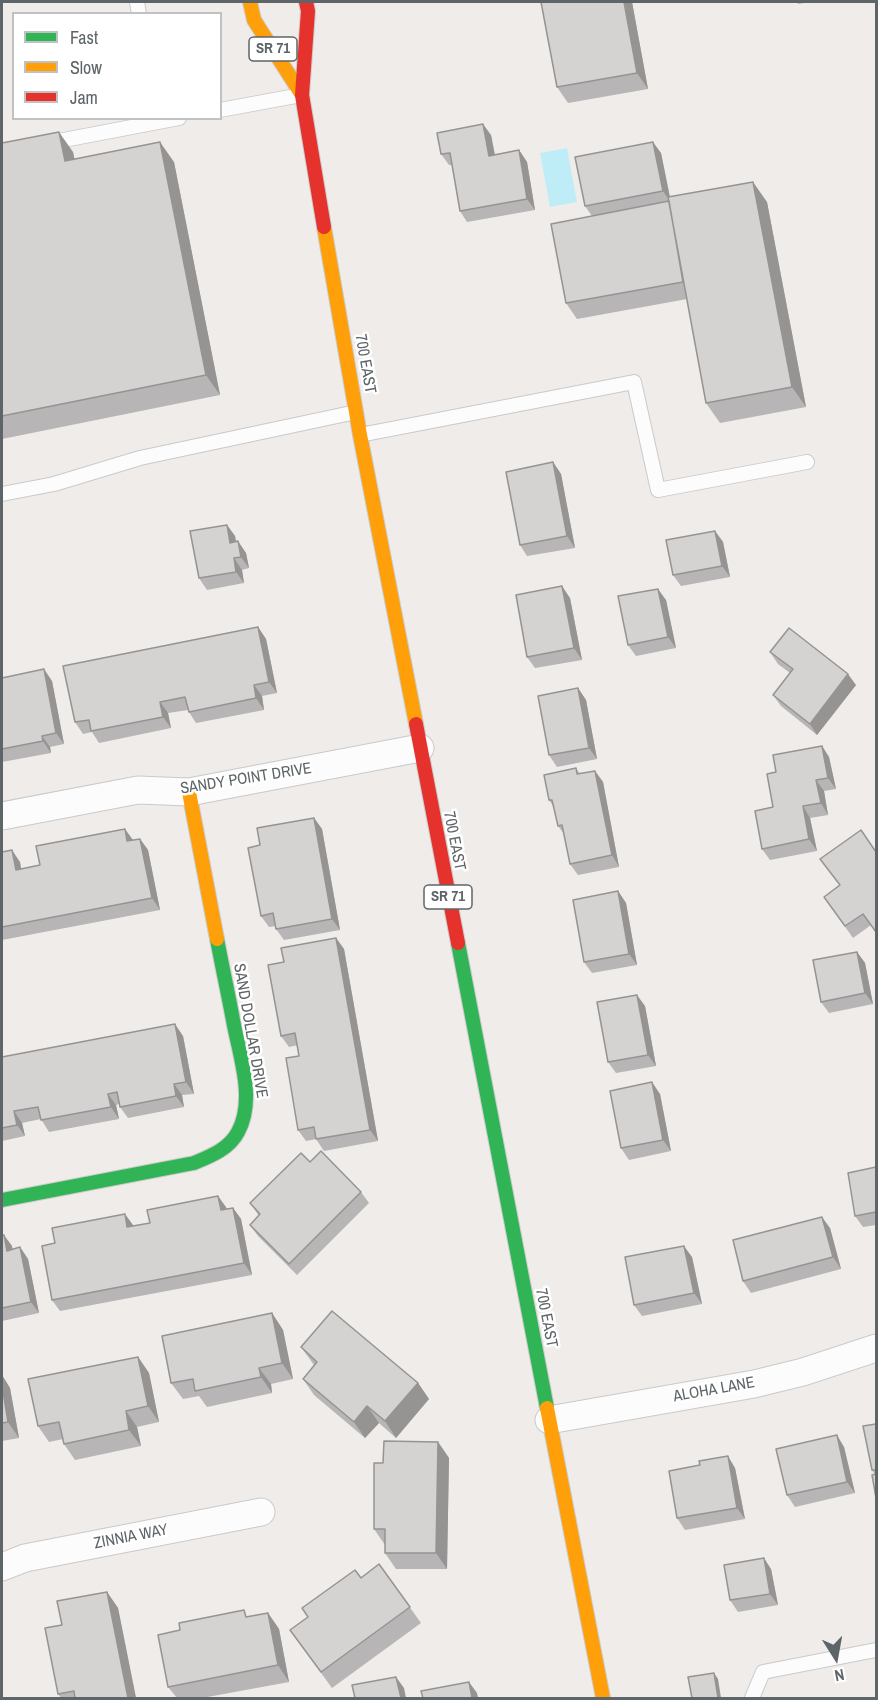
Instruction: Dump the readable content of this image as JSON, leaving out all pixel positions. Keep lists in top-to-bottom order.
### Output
{
  "streets": {
    "main road": ["SR 71", "700 EAST", "SAND DOLLAR DRIVE"],
    "street": ["SANDY POINT DRIVE", "ALOHA LANE", "ZINNIA WAY"]
  },
  "crossings": [
    ["700 EAST", "SANDY POINT DRIVE"],
    ["700 EAST", "ALOHA LANE"],
    ["SANDY POINT DRIVE", "SAND DOLLAR DRIVE"]
  ],
  "legend": ["Fast", "Slow", "Jam"],
  "north": "bottom"
}
